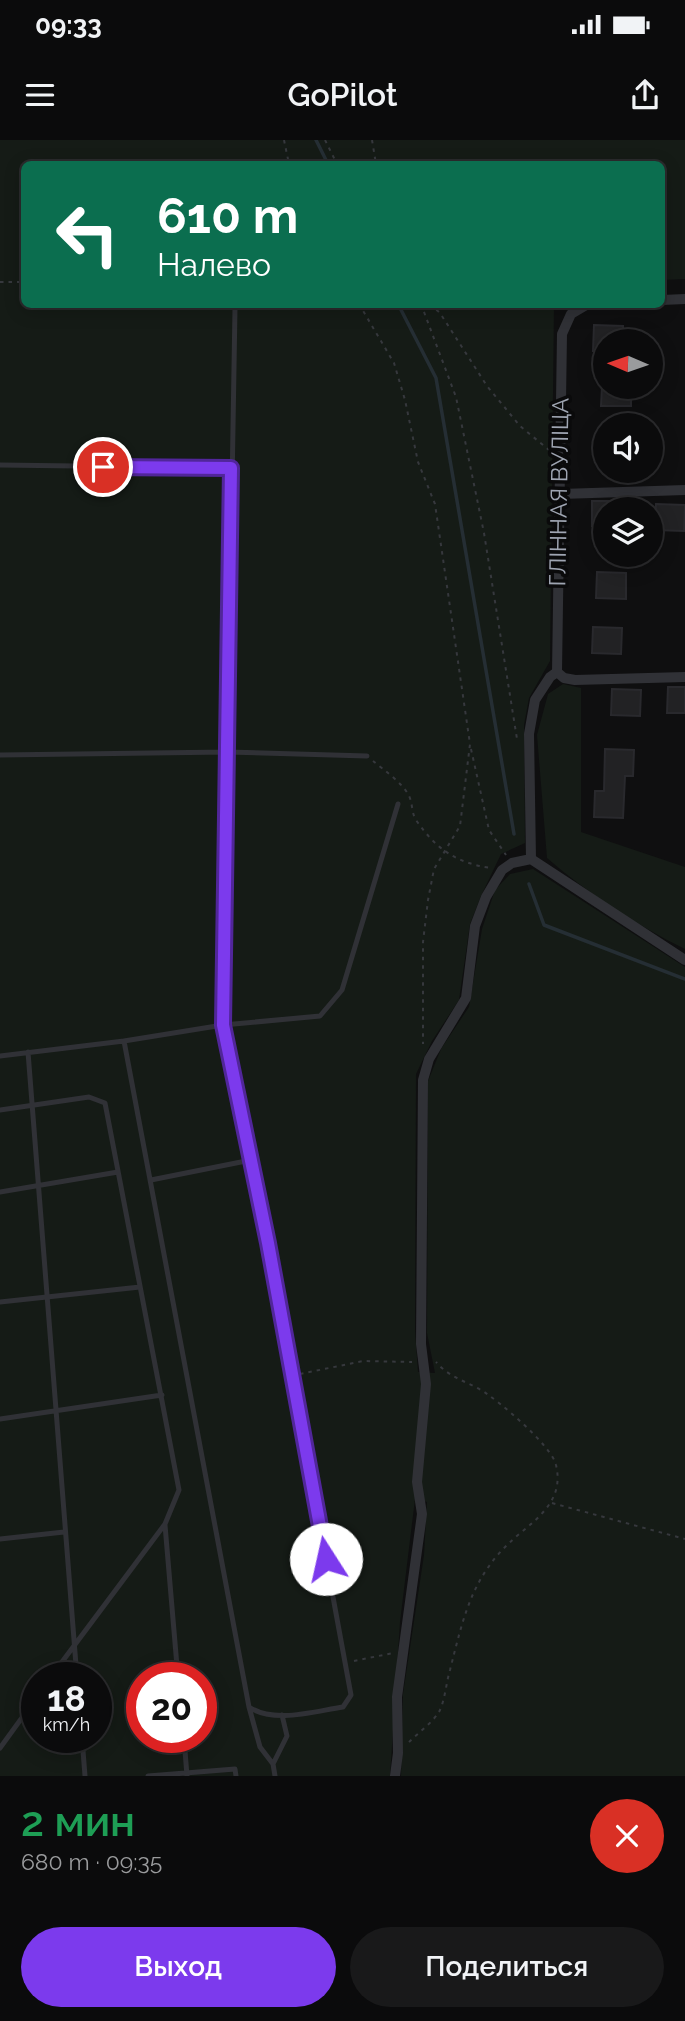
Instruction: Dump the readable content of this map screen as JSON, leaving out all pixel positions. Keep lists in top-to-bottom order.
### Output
{
  "streets": {
    "street": ["ГЛІННАЯ ВУЛІЦА"]
  },
  "north": "left",
  "page": {
    "status": "09:33",
    "header": "GoPilot",
    "turn": ["610 m", "Налево"],
    "speed": "18 km/h",
    "limit": "20",
    "heading": ["2 мин", "680 m · 09:35"],
    "buttons": ["Выход", "Поделиться"]
  }
}
